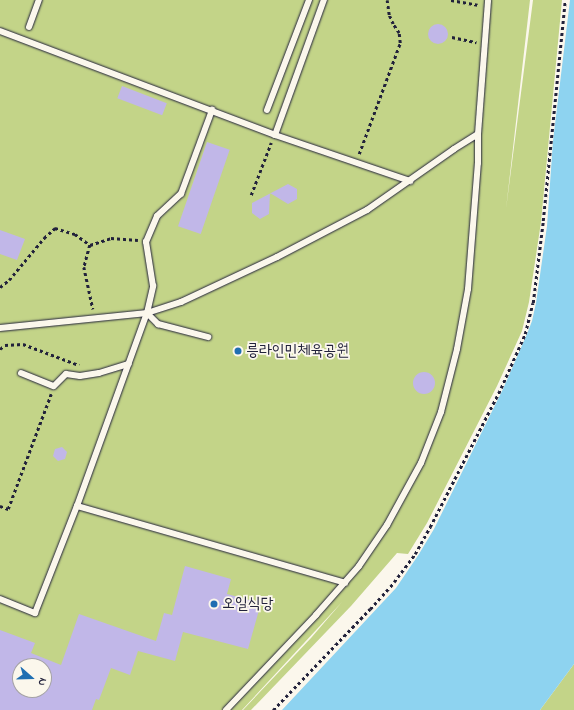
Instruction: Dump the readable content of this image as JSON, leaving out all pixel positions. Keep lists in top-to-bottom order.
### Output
{
  "places": ["릉라인민체육공원", "오일식당"],
  "north": "right"
}
